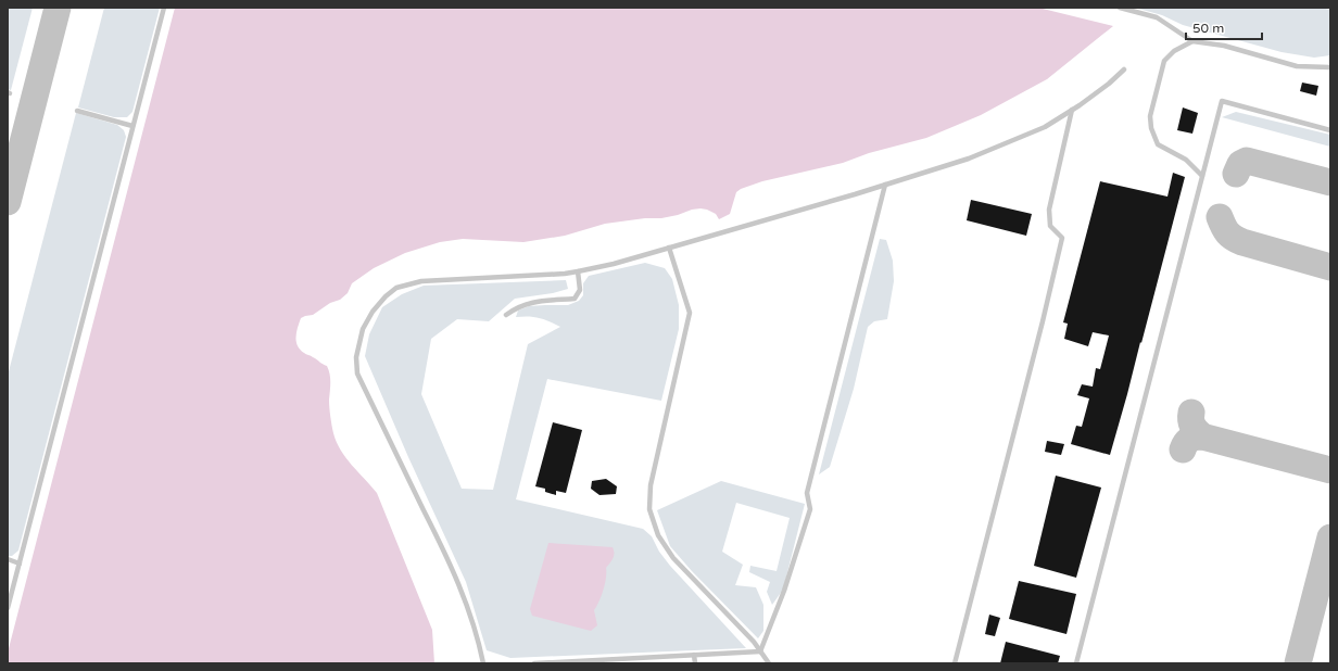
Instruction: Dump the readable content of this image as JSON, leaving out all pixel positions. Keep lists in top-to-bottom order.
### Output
{
  "scale_bar": "50 m"
}
